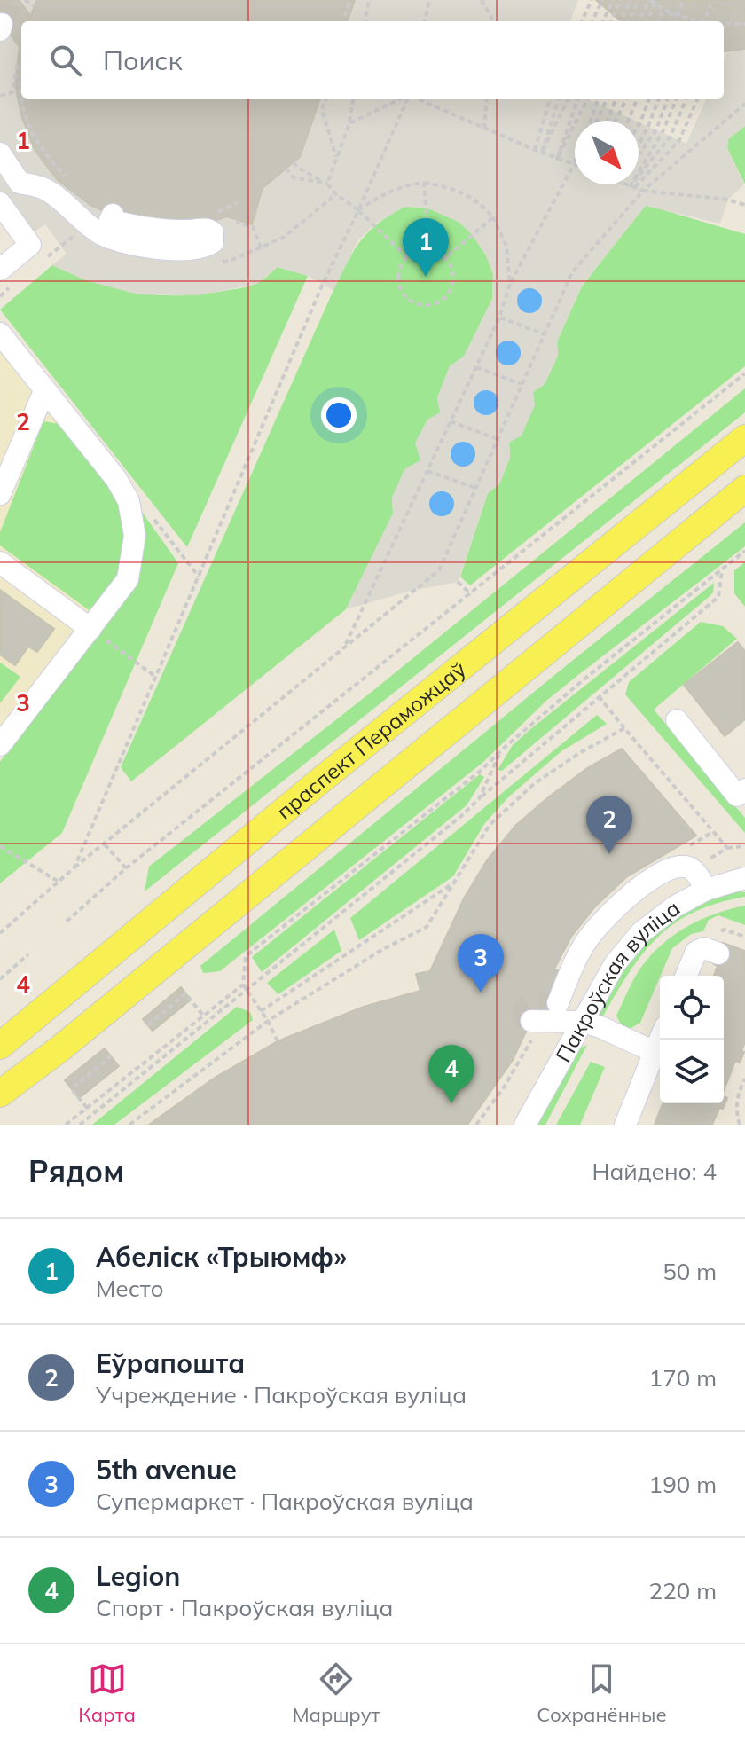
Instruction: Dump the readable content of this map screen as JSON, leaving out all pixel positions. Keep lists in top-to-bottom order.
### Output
{
  "streets": {
    "main road": ["праспект Пераможцаў"],
    "street": ["Пакроўская вуліца"]
  },
  "north": "bottom right",
  "page": {
    "search": "Поиск",
    "pins": [
      "1",
      "2",
      "3",
      "4"
    ],
    "heading": ["Рядом", "Найдено: 4"],
    "list": [
      {
        "mark": "1",
        "name": "Абеліск «Трыюмф»",
        "note": "Место",
        "value": "50 m"
      },
      {
        "mark": "2",
        "name": "Еўрапошта",
        "note": "Учреждение · Пакроўская вуліца",
        "value": "170 m"
      },
      {
        "mark": "3",
        "name": "5th avenue",
        "note": "Супермаркет · Пакроўская вуліца",
        "value": "190 m"
      },
      {
        "mark": "4",
        "name": "Legion",
        "note": "Спорт · Пакроўская вуліца",
        "value": "220 m"
      }
    ],
    "nav": ["Карта", "Маршрут", "Сохранённые"]
  },
  "grid": {
    "rows": [
      "1",
      "2",
      "3",
      "4"
    ]
  }
}
